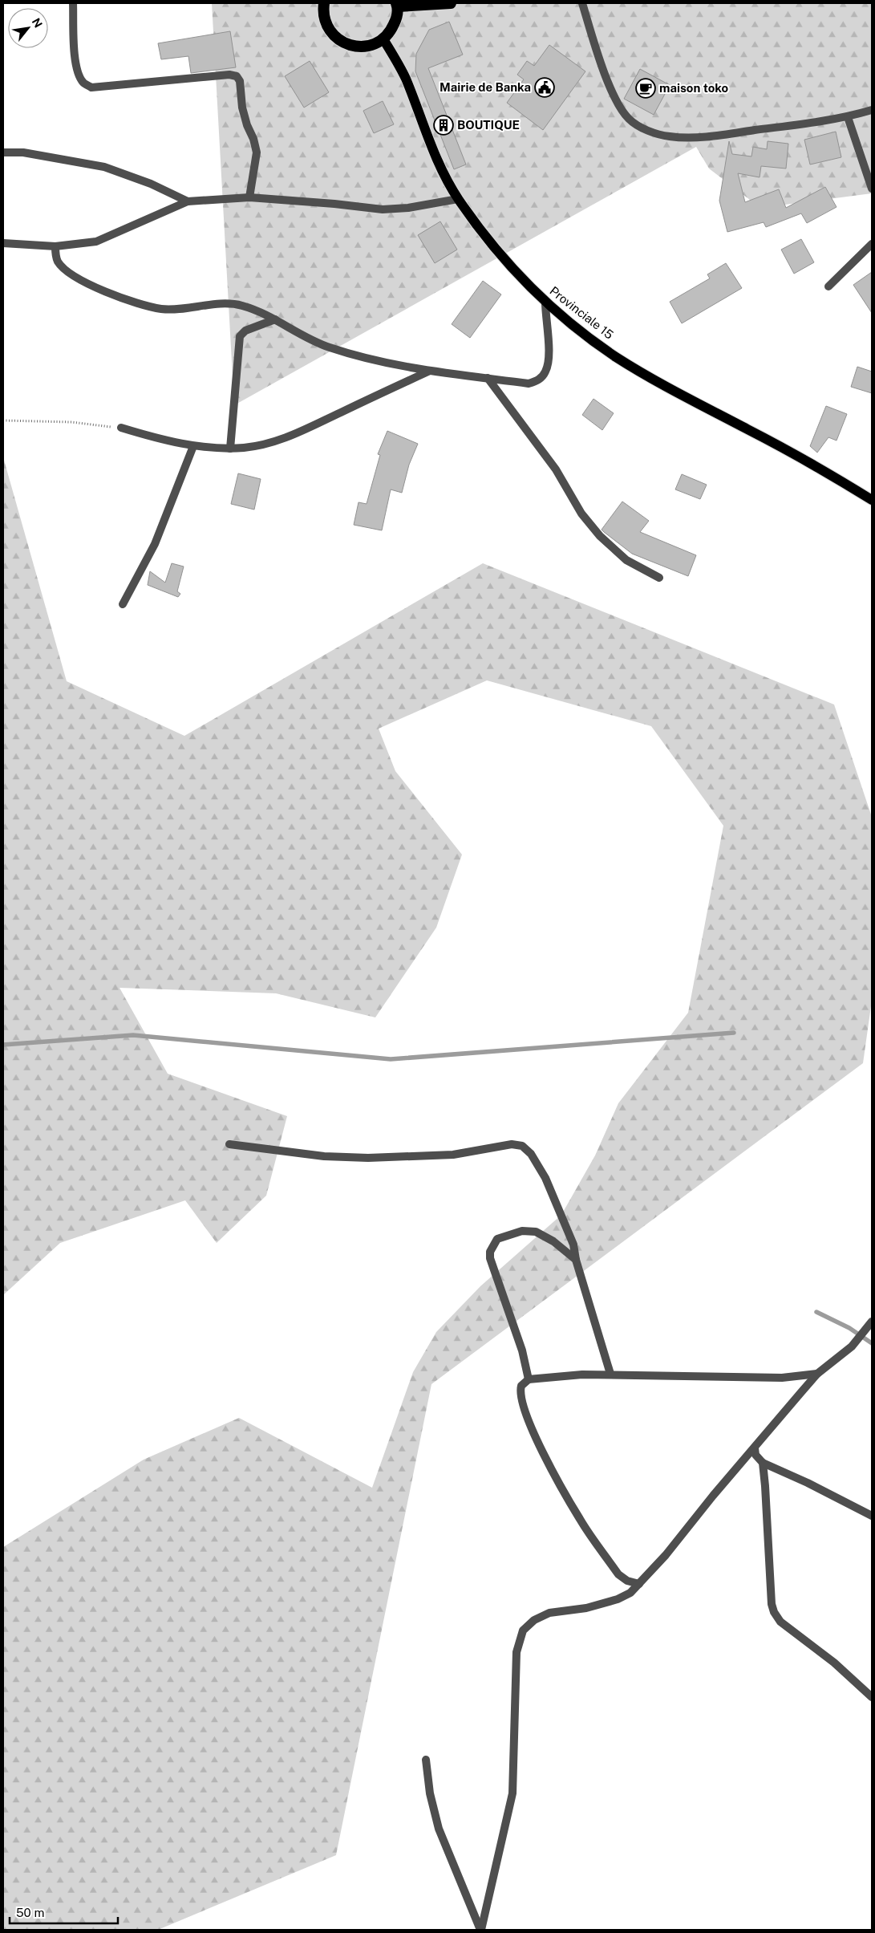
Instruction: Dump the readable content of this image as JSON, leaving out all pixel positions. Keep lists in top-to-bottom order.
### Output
{
  "streets": {
    "main road": ["Provinciale 15"]
  },
  "places": {
    "public building": ["Mairie de Banka"],
    "cafe": ["maison toko"],
    "building": ["BOUTIQUE"]
  },
  "scale_bar": "50 m",
  "north": "top right"
}
